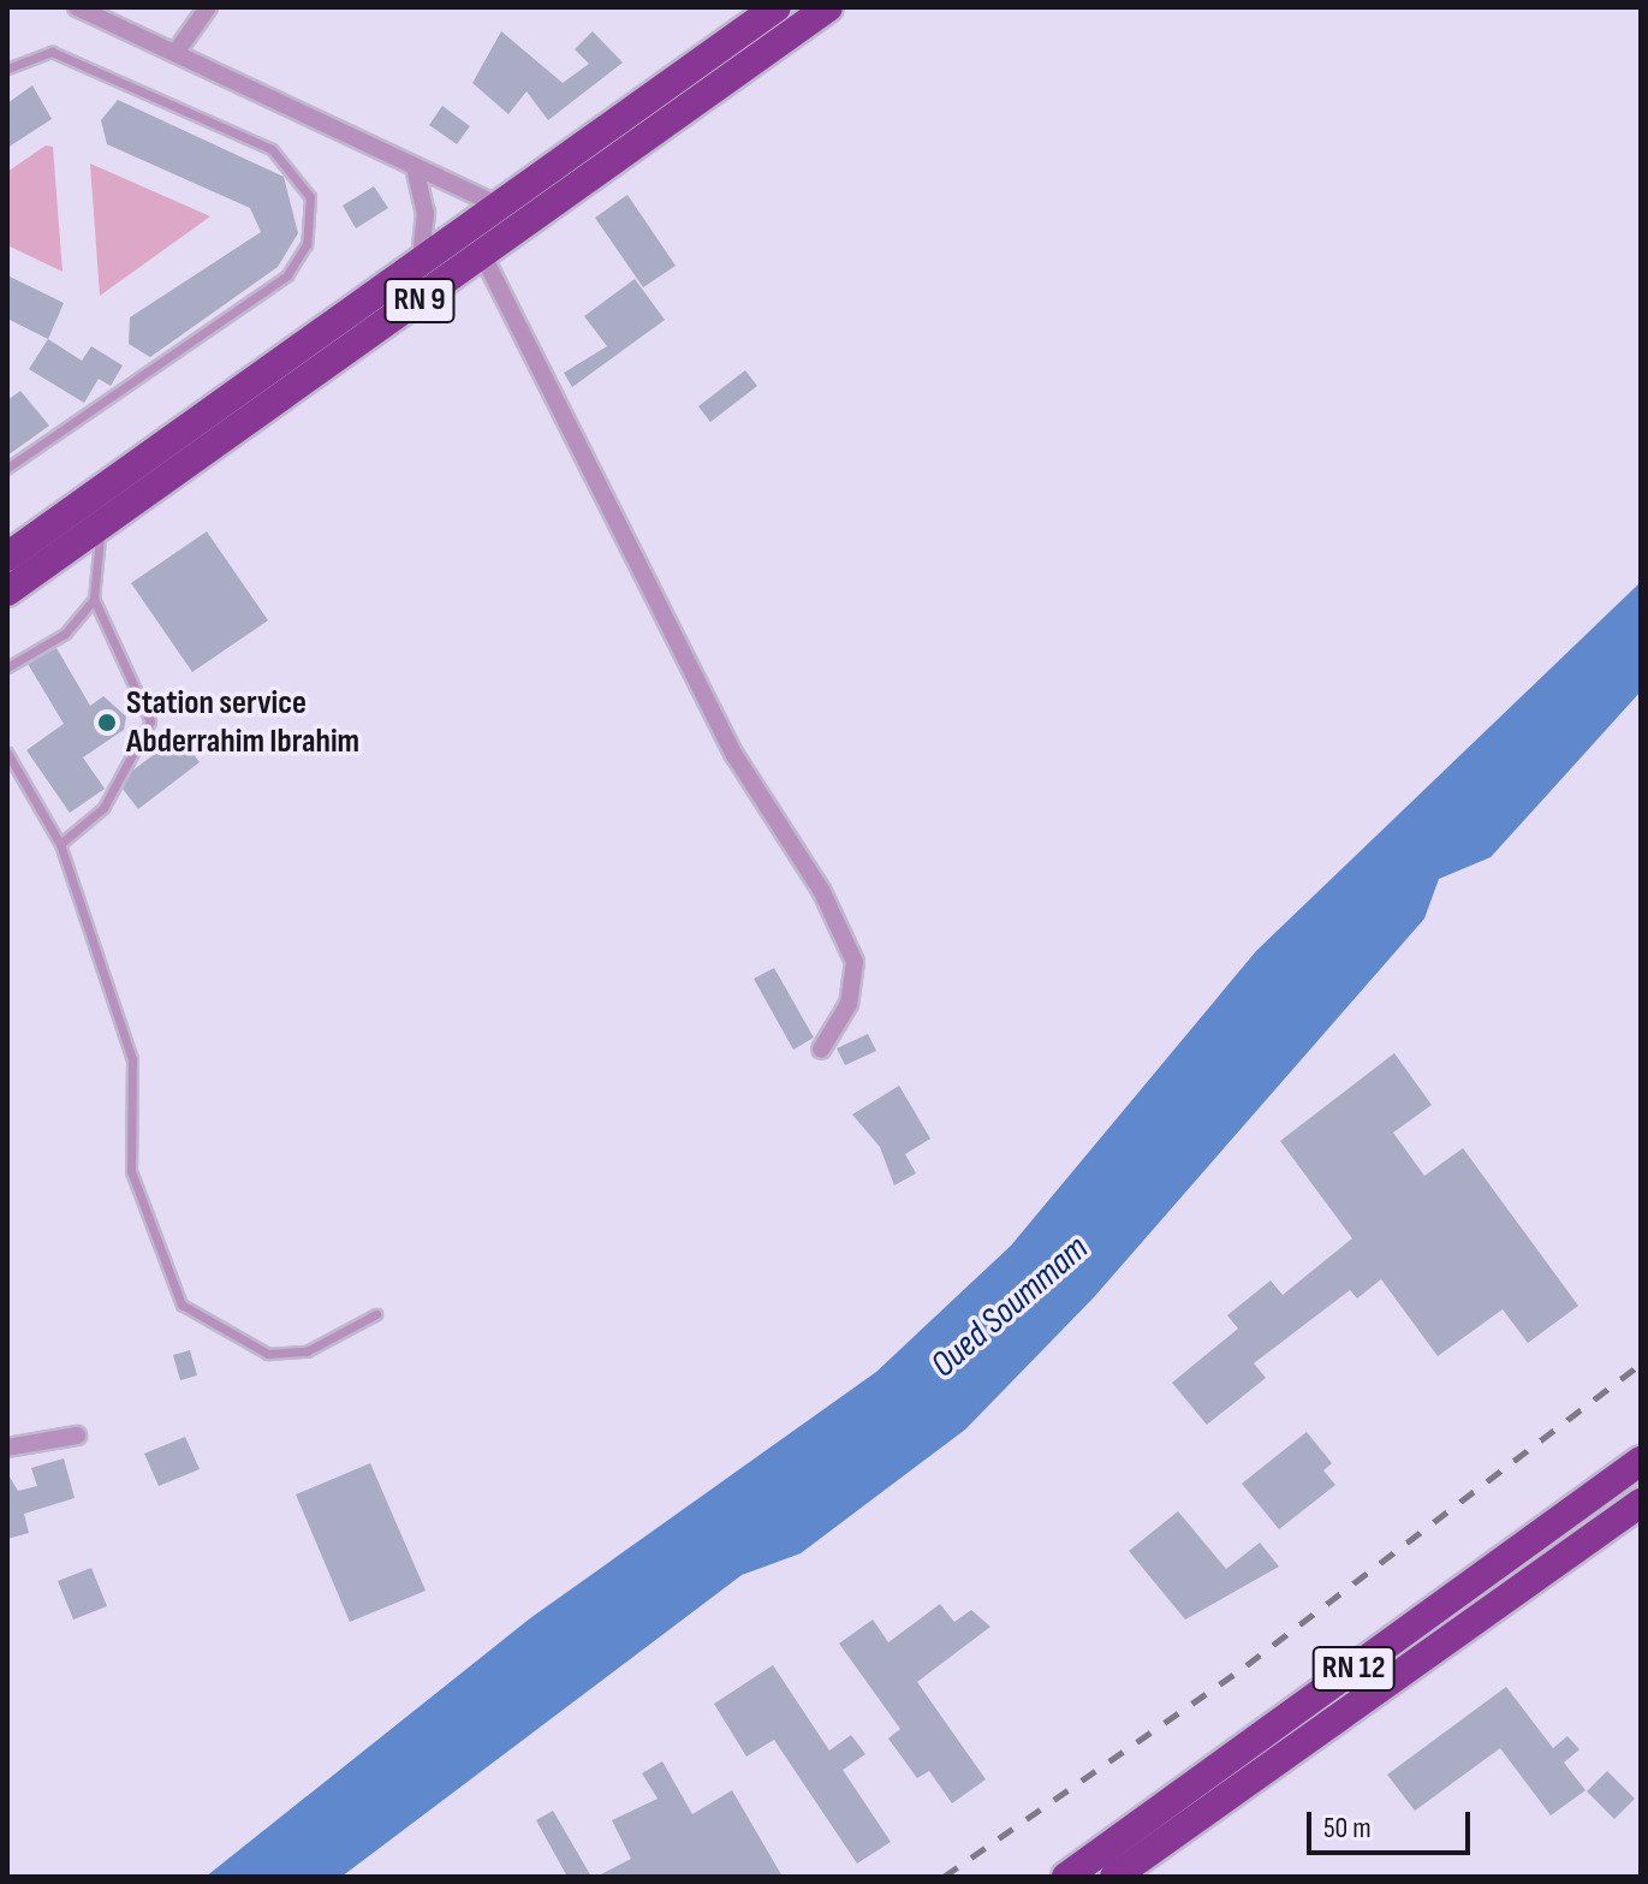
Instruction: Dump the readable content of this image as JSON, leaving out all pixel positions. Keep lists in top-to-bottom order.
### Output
{
  "streets": {
    "highway": ["RN 9", "RN 12"]
  },
  "water": ["Oued Soummam"],
  "places": ["Station service Abderrahim Ibrahim"],
  "scale_bar": "50 m"
}
